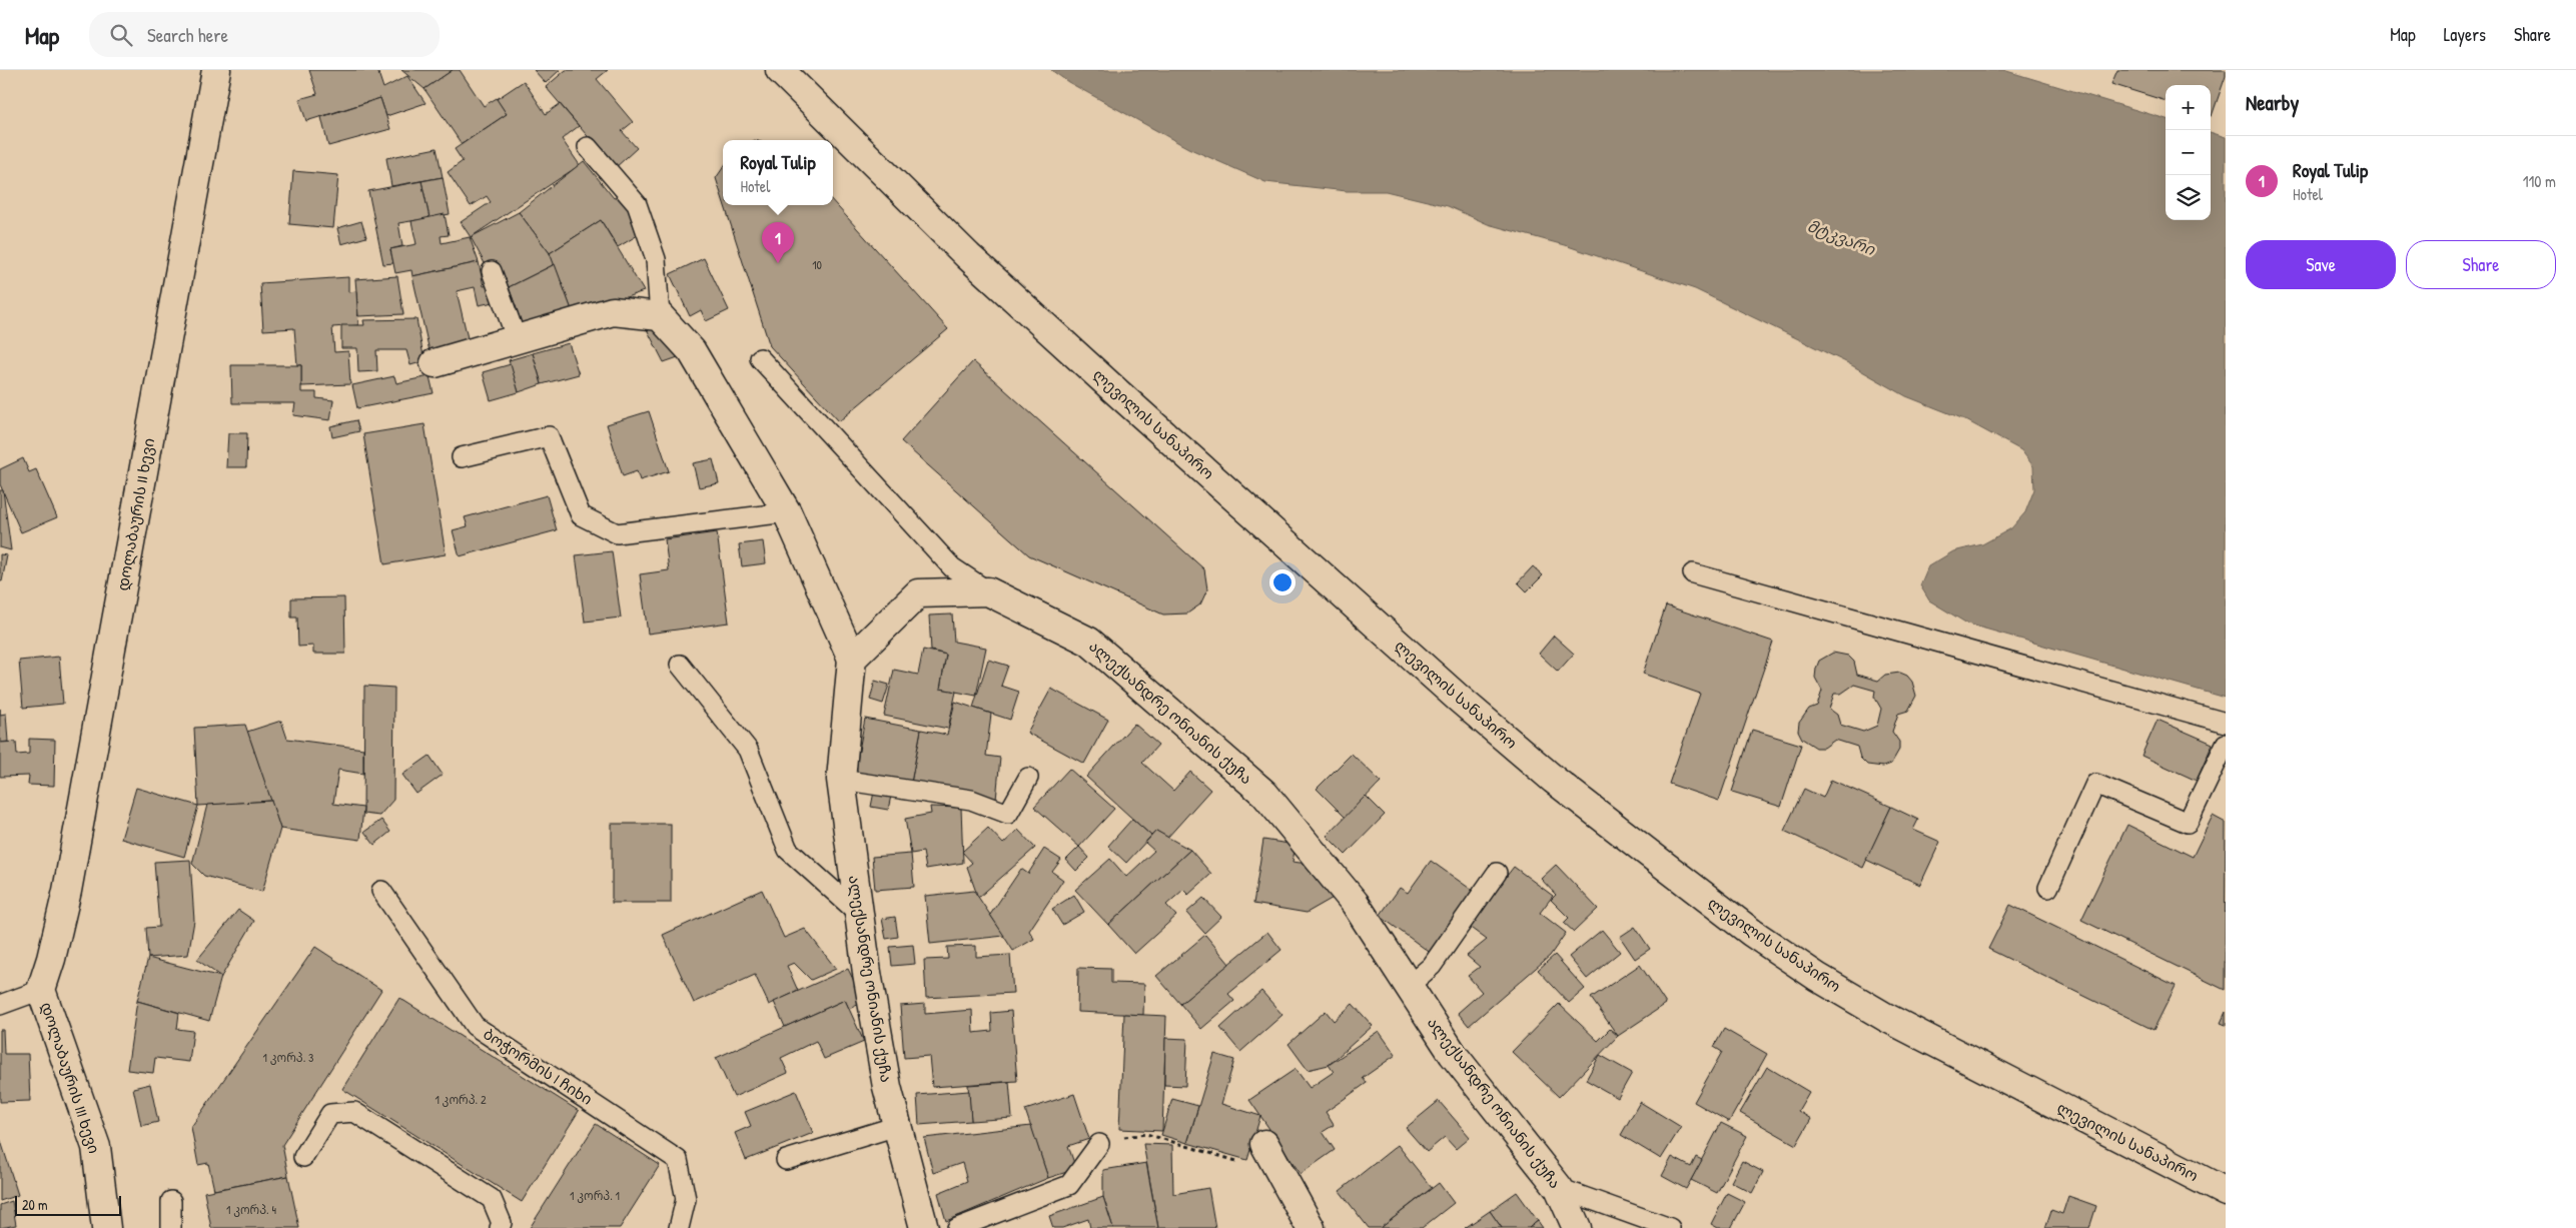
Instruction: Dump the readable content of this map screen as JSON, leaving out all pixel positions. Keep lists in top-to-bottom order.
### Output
{
  "streets": {
    "street": [
      "ლევილის სანაპირო",
      "დოლაბაურის II ხევი",
      "ალექსანდრე ონიანის ქუჩა",
      "დოლაბაურის III ხევი"
    ],
    "lane": ["ბოჭორმის I ჩიხი"]
  },
  "crossings": [
    ["დოლაბაურის II ხევი", "დოლაბაურის III ხევი"]
  ],
  "water": ["მტკვარი"],
  "house_numbers": [
    "10",
    "1 კორპ. 3",
    "1 კორპ. 2",
    "1 კორპ. 1",
    "1 კორპ. 4"
  ],
  "scale_bar": "20 m",
  "page": {
    "header": "Map",
    "search": "Search here",
    "nav": ["Map", "Layers", "Share"],
    "heading": "Nearby",
    "map_buttons": ["+", "−"],
    "list": [
      {
        "mark": "1",
        "name": "Royal Tulip",
        "note": "Hotel",
        "value": "110 m"
      }
    ],
    "popup": ["Royal Tulip", "Hotel"],
    "pins": "1",
    "buttons": ["Save", "Share"],
    "scale": "20 m"
  }
}
